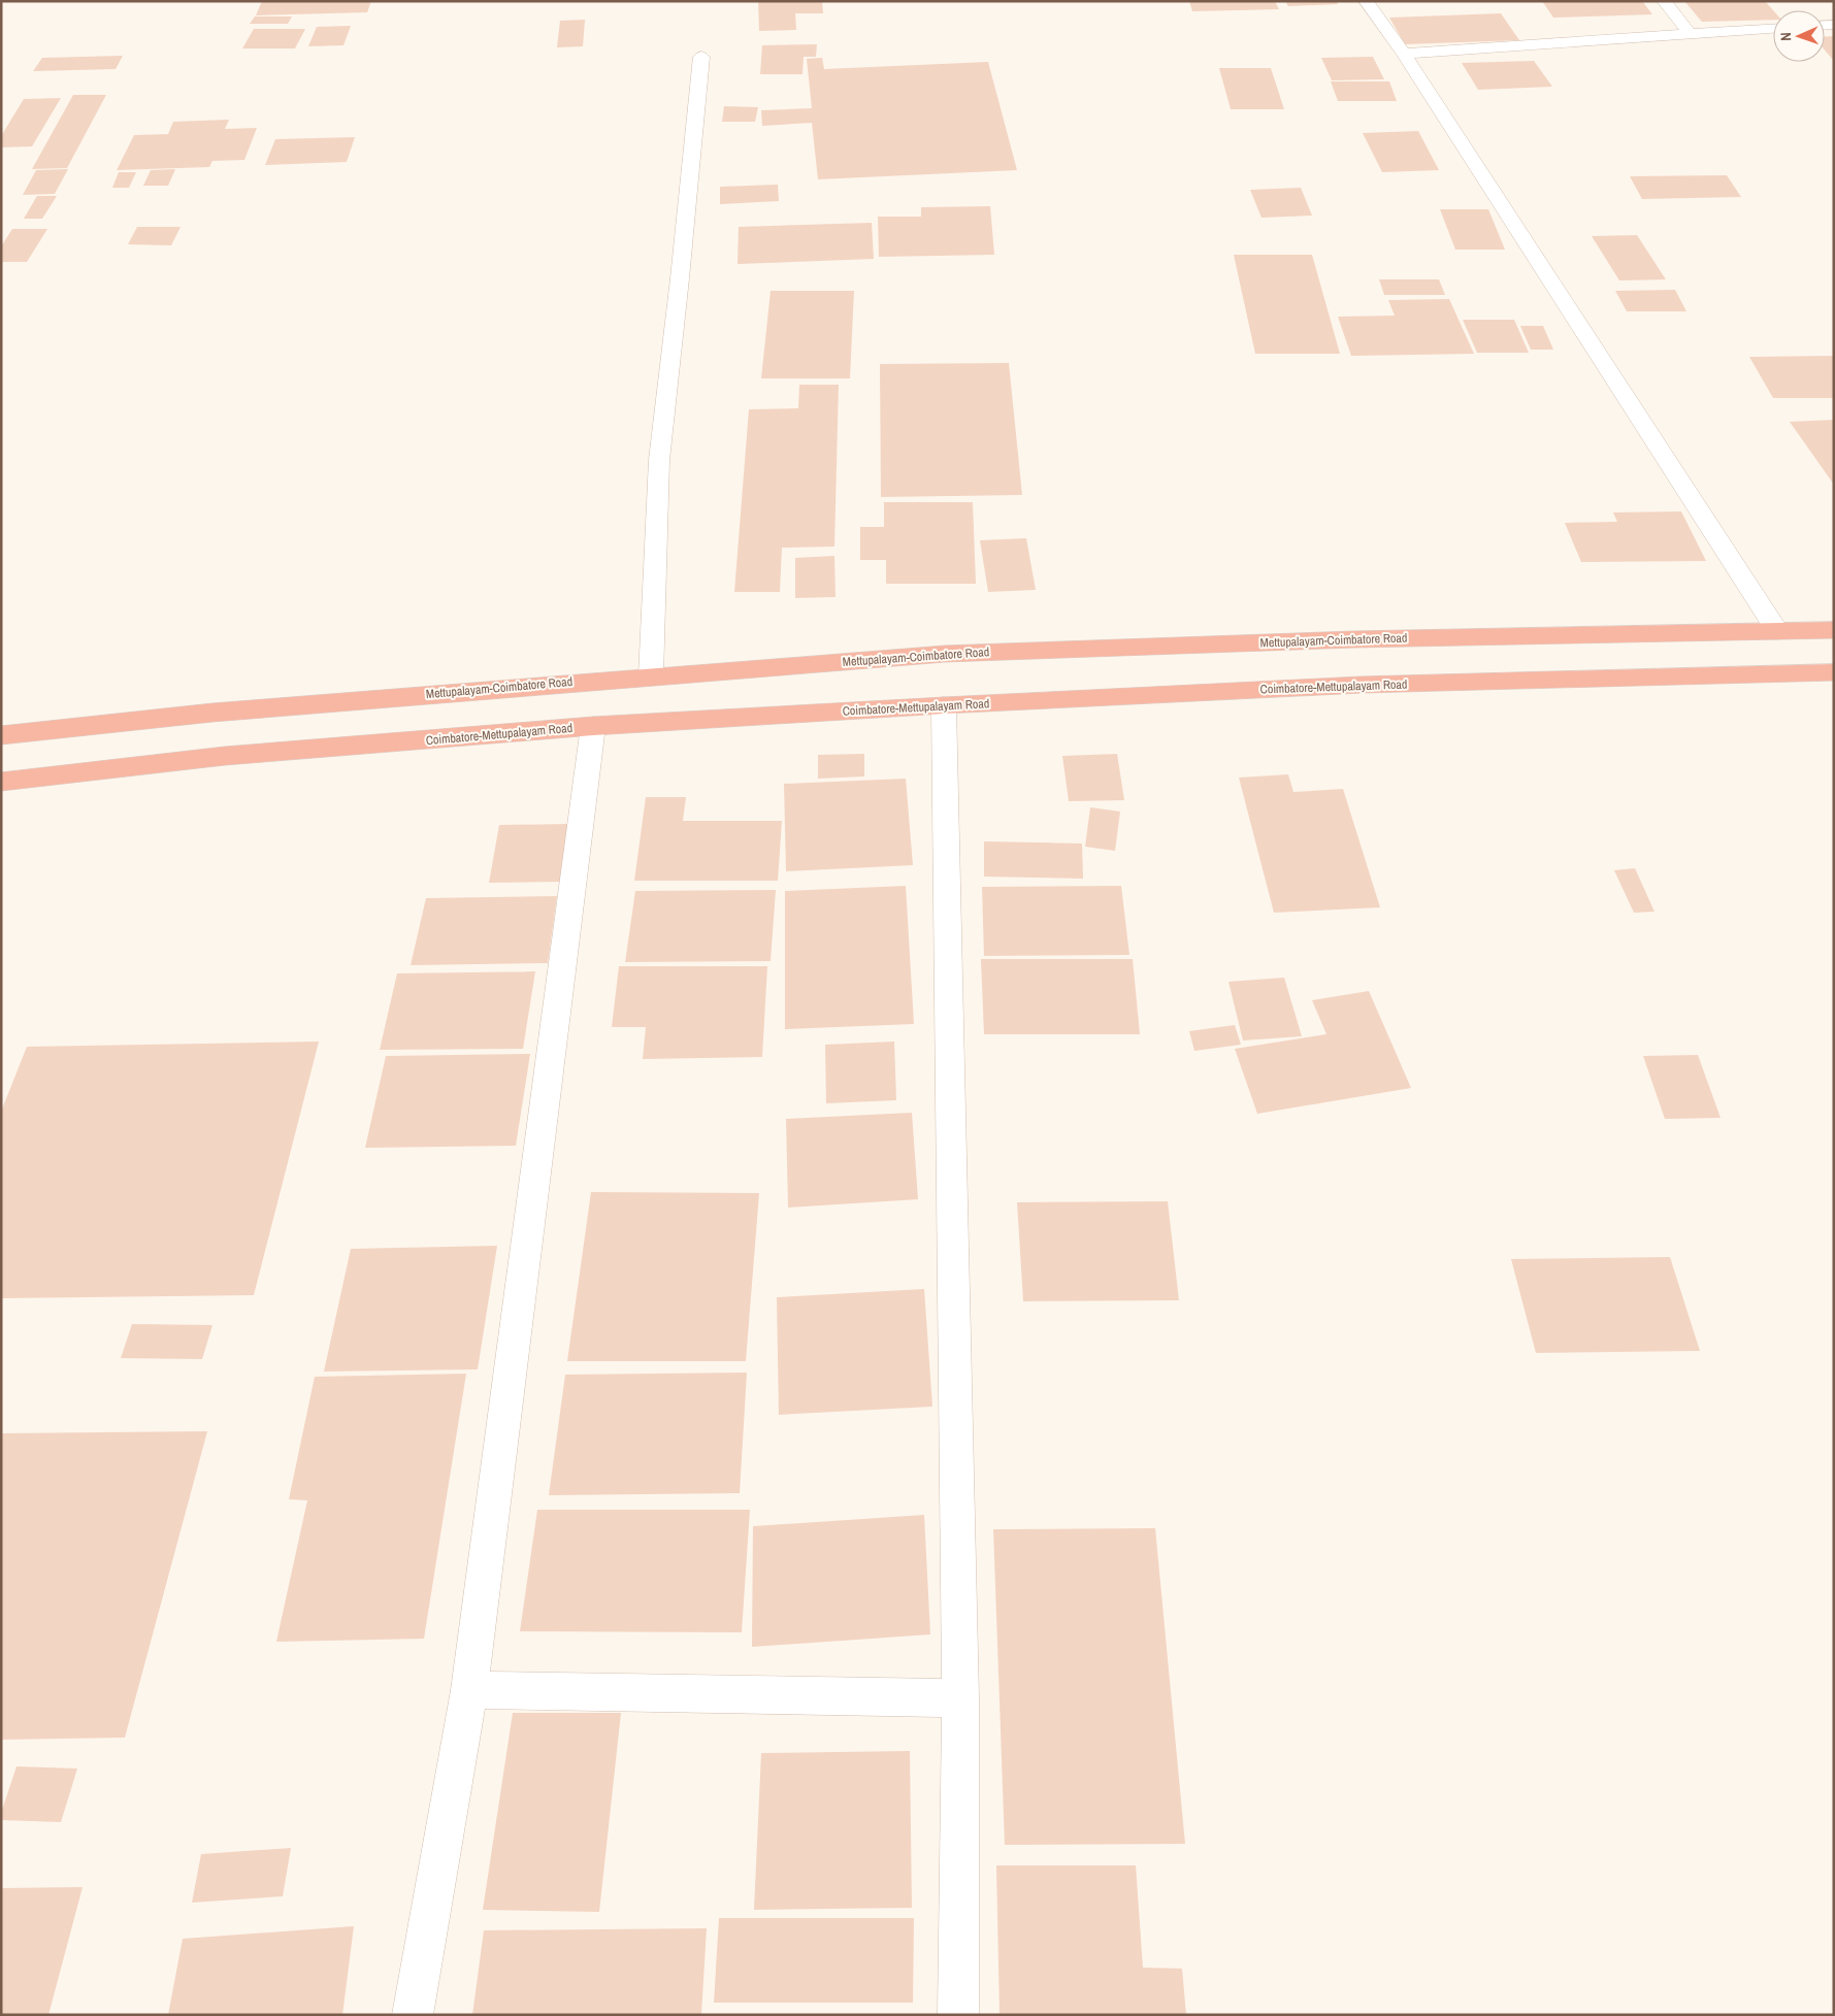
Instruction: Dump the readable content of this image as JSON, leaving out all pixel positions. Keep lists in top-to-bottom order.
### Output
{
  "streets": {
    "highway": ["Mettupalayam-Coimbatore Road", "Coimbatore-Mettupalayam Road"]
  },
  "north": "left"
}
